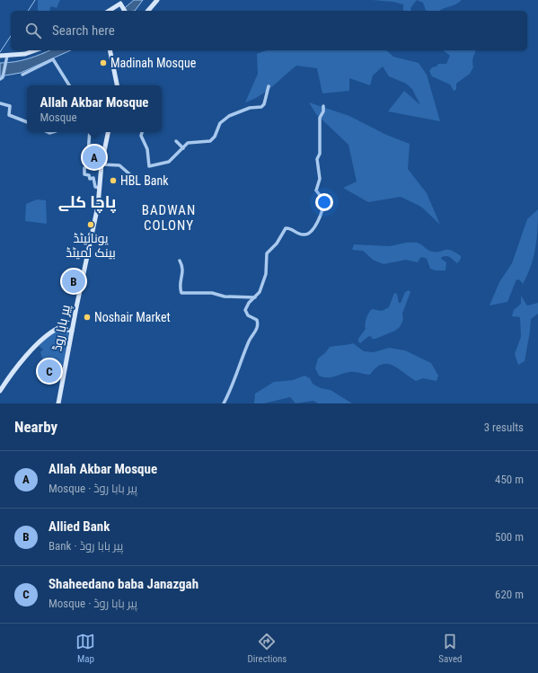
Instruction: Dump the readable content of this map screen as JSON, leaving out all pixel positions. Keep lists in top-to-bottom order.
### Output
{
  "streets": {
    "main road": ["پیر بابا روڈ"]
  },
  "districts": ["پاچا کلے", "BADWAN COLONY"],
  "places": [
    "Madinah Mosque",
    "HBL Bank",
    "یونائیٹڈ بینک لمیٹڈ",
    "Noshair Market"
  ],
  "page": {
    "search": "Search here",
    "popup": ["Allah Akbar Mosque", "Mosque"],
    "pins": ["A", "B", "C"],
    "heading": ["Nearby", "3 results"],
    "list": [
      {
        "mark": "A",
        "name": "Allah Akbar Mosque",
        "note": "Mosque · پیر بابا روڈ",
        "value": "450 m"
      },
      {
        "mark": "B",
        "name": "Allied Bank",
        "note": "Bank · پیر بابا روڈ",
        "value": "500 m"
      },
      {
        "mark": "C",
        "name": "Shaheedano baba Janazgah",
        "note": "Mosque · پیر بابا روڈ",
        "value": "620 m"
      }
    ],
    "nav": ["Map", "Directions", "Saved"]
  }
}
